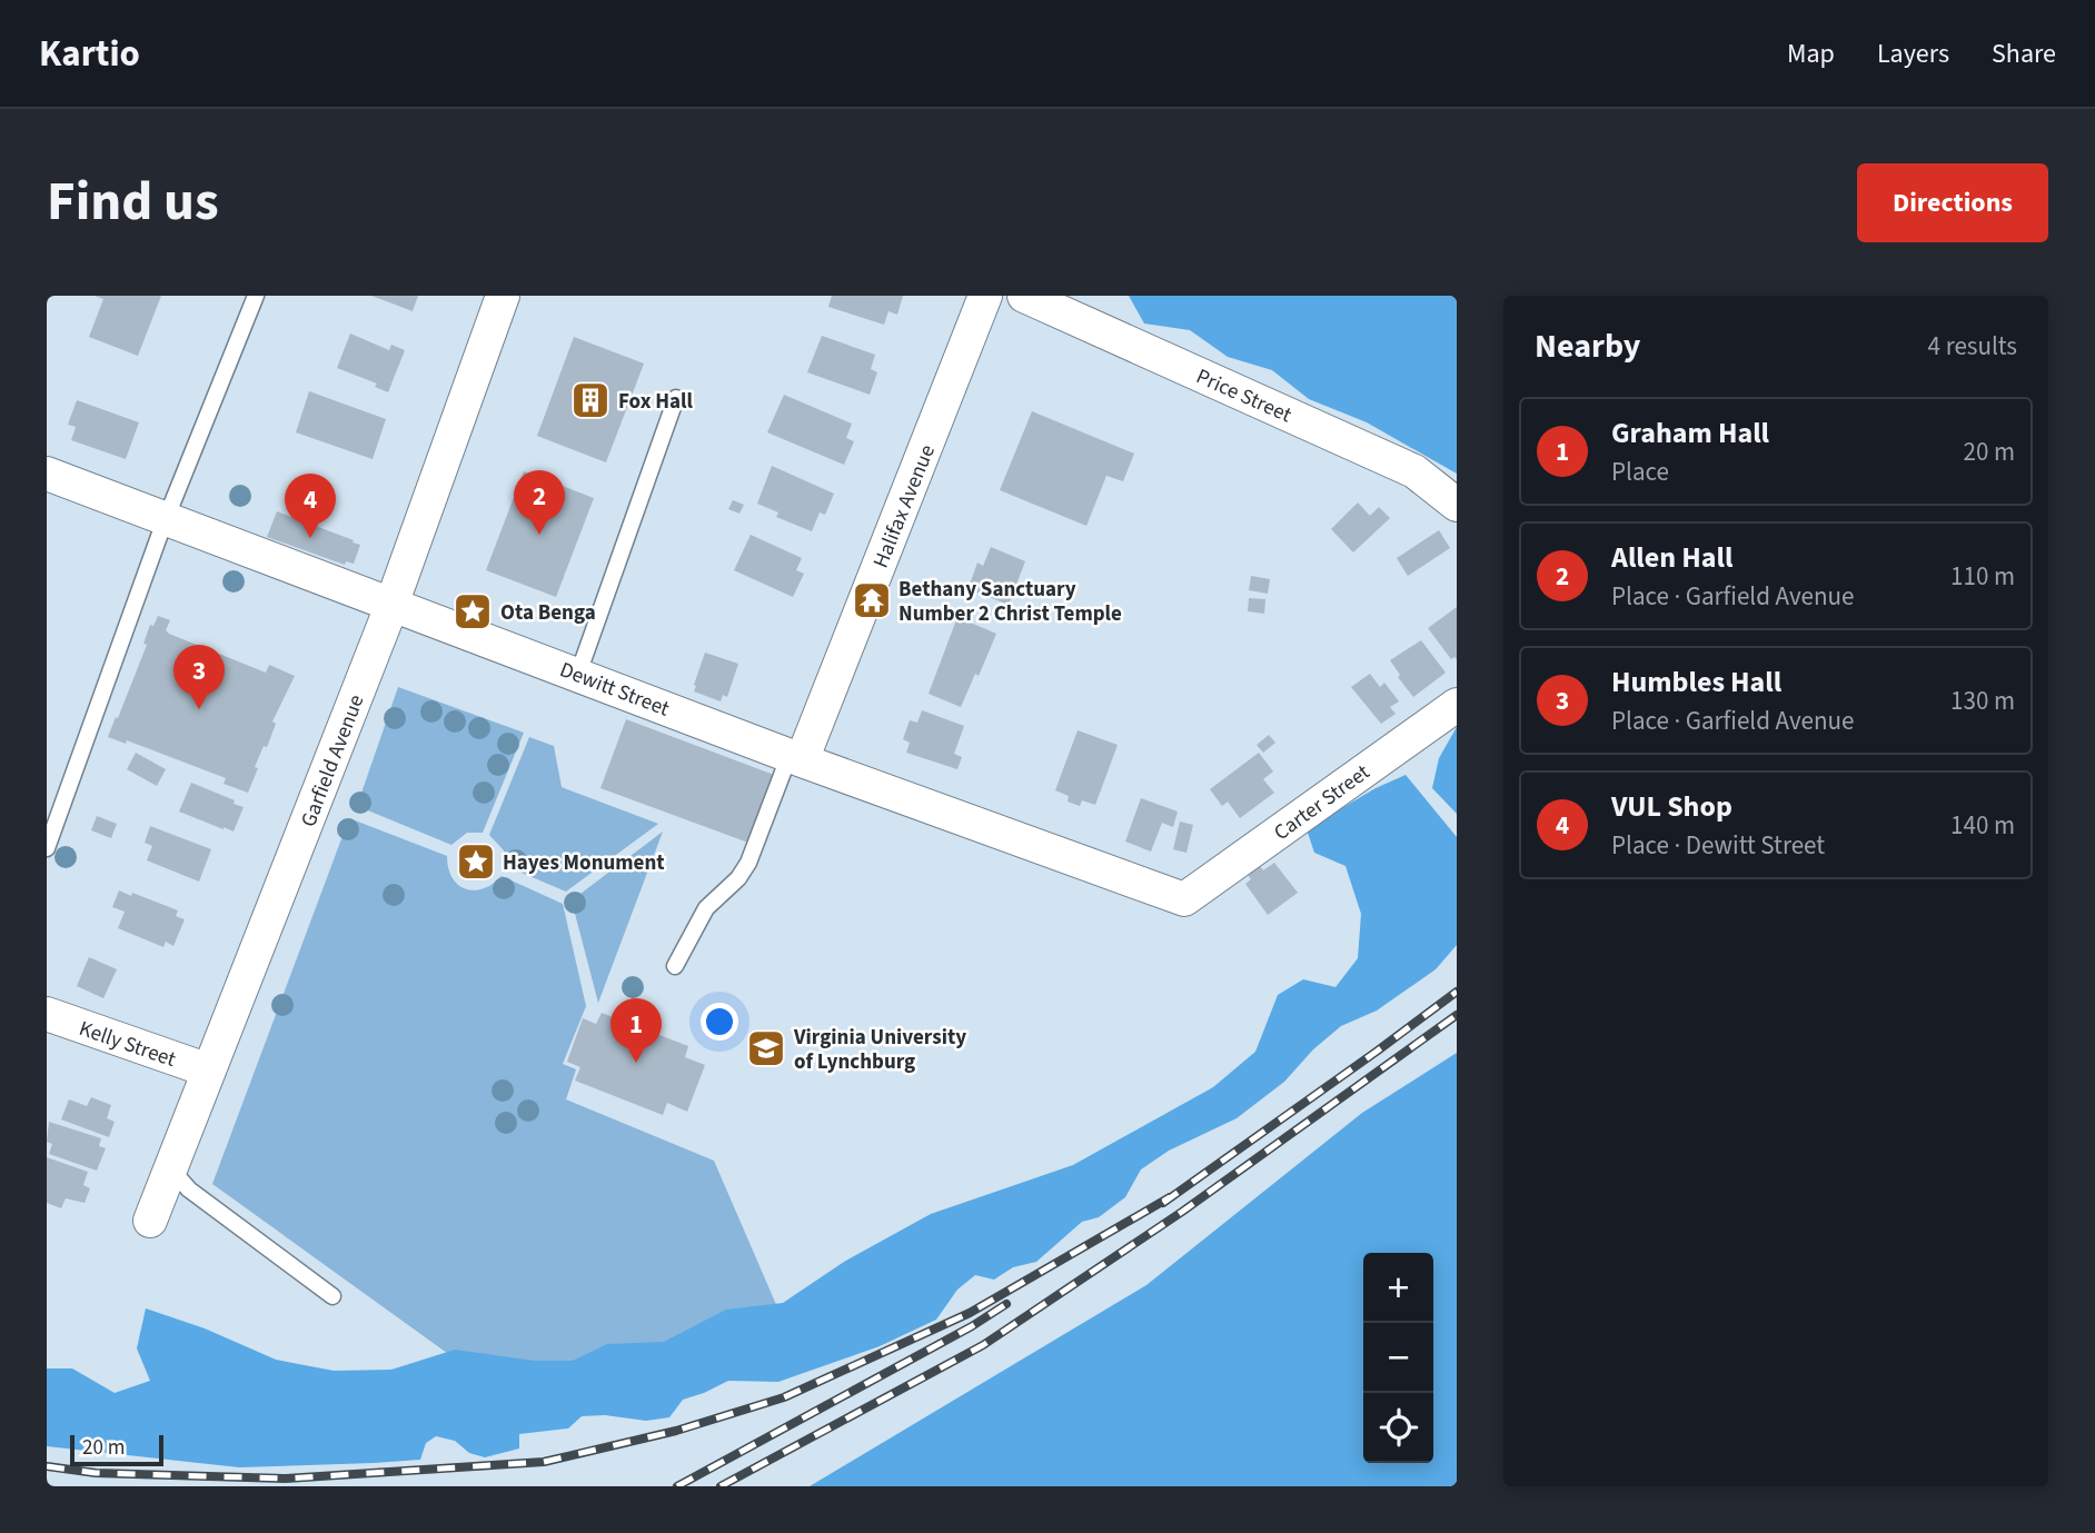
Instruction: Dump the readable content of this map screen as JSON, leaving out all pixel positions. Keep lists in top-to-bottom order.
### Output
{
  "streets": {
    "street": [
      "Price Street",
      "Halifax Avenue",
      "Dewitt Street",
      "Garfield Avenue",
      "Carter Street",
      "Kelly Street"
    ]
  },
  "crossings": [
    ["Halifax Avenue", "Dewitt Street"],
    ["Dewitt Street", "Garfield Avenue"],
    ["Dewitt Street", "Carter Street"],
    ["Garfield Avenue", "Kelly Street"]
  ],
  "places": {
    "building": ["Fox Hall"],
    "temple": ["Bethany Sanctuary Number 2 Christ Temple"],
    "place": ["Ota Benga", "Hayes Monument"],
    "school or university": ["Virginia University of Lynchburg"]
  },
  "scale_bar": "20 m",
  "page": {
    "header": "Kartio",
    "nav": ["Map", "Layers", "Share"],
    "title": "Find us",
    "buttons": "Directions",
    "heading": ["Nearby", "4 results"],
    "list": [
      {
        "mark": "1",
        "name": "Graham Hall",
        "note": "Place",
        "value": "20 m"
      },
      {
        "mark": "2",
        "name": "Allen Hall",
        "note": "Place · Garfield Avenue",
        "value": "110 m"
      },
      {
        "mark": "3",
        "name": "Humbles Hall",
        "note": "Place · Garfield Avenue",
        "value": "130 m"
      },
      {
        "mark": "4",
        "name": "VUL Shop",
        "note": "Place · Dewitt Street",
        "value": "140 m"
      }
    ],
    "pins": [
      "2",
      "4",
      "3",
      "1"
    ],
    "map_buttons": ["+", "−"],
    "scale": "20 m"
  }
}
